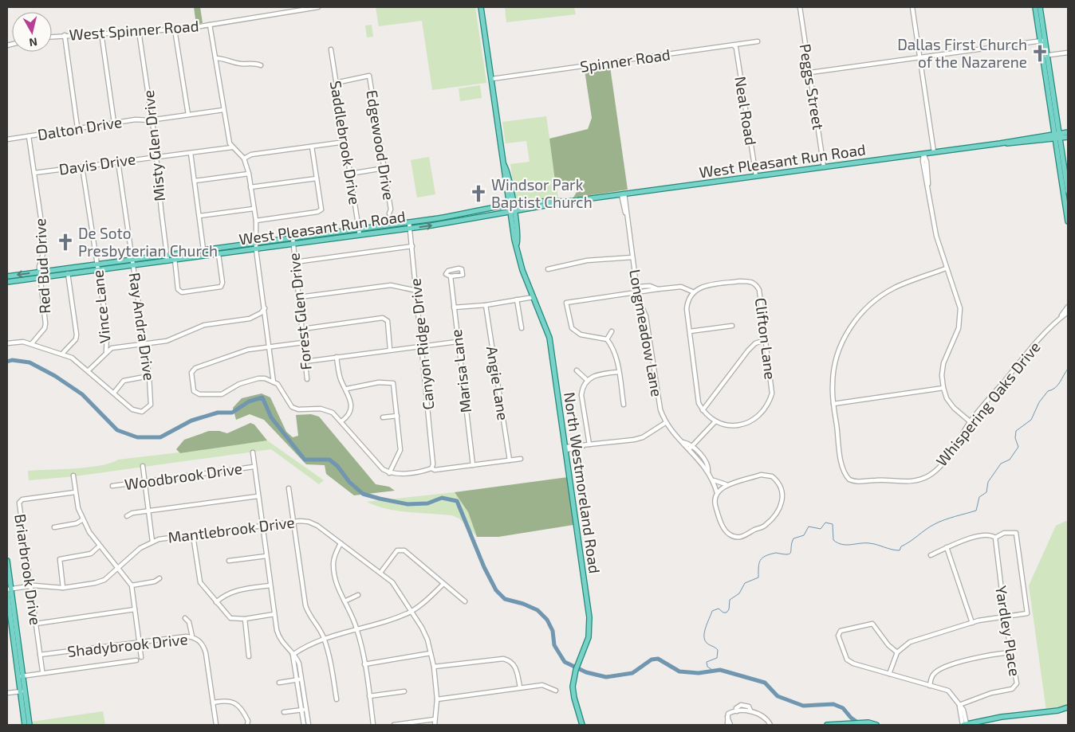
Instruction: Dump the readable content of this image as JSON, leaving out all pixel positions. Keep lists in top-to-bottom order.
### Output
{
  "streets": {
    "main road": ["West Pleasant Run Road", "North Westmoreland Road"],
    "street": [
      "West Spinner Road",
      "Spinner Road",
      "Peggs Street",
      "Neal Road",
      "Dalton Drive",
      "Saddlebrook Drive",
      "Edgewood Drive",
      "Misty Glen Drive",
      "Davis Drive",
      "Red Bud Drive",
      "Vince Lane",
      "Forest Glen Drive",
      "Ray Andra Drive",
      "Longmeadow Lane",
      "Clifton Lane",
      "Canyon Ridge Drive",
      "Marisa Lane",
      "Angie Lane",
      "Whispering Oaks Drive",
      "Woodbrook Drive",
      "Mantlebrook Drive",
      "Briarbrook Drive",
      "Yardley Place",
      "Shadybrook Drive"
    ]
  },
  "crossings": [
    ["West Spinner Road", "Misty Glen Drive"],
    ["Spinner Road", "Neal Road"],
    ["Spinner Road", "North Westmoreland Road"],
    ["Peggs Street", "West Pleasant Run Road"],
    ["Neal Road", "West Pleasant Run Road"],
    ["Dalton Drive", "Misty Glen Drive"],
    ["Dalton Drive", "Red Bud Drive"],
    ["Saddlebrook Drive", "Edgewood Drive"],
    ["Saddlebrook Drive", "West Pleasant Run Road"],
    ["Misty Glen Drive", "West Pleasant Run Road"],
    ["Misty Glen Drive", "Davis Drive"],
    ["West Pleasant Run Road", "Red Bud Drive"],
    ["West Pleasant Run Road", "Vince Lane"],
    ["West Pleasant Run Road", "Forest Glen Drive"],
    ["West Pleasant Run Road", "Ray Andra Drive"],
    ["West Pleasant Run Road", "Longmeadow Lane"],
    ["West Pleasant Run Road", "Canyon Ridge Drive"],
    ["West Pleasant Run Road", "North Westmoreland Road"],
    ["Davis Drive", "Red Bud Drive"],
    ["Davis Drive", "Vince Lane"],
    ["Davis Drive", "Ray Andra Drive"],
    ["Mantlebrook Drive", "Briarbrook Drive"],
    ["Briarbrook Drive", "Shadybrook Drive"]
  ],
  "places": {
    "church": ["Dallas First Church of the Nazarene", "Windsor Park Baptist Church", "De Soto Presbyterian Church"]
  },
  "north": "bottom"
}
